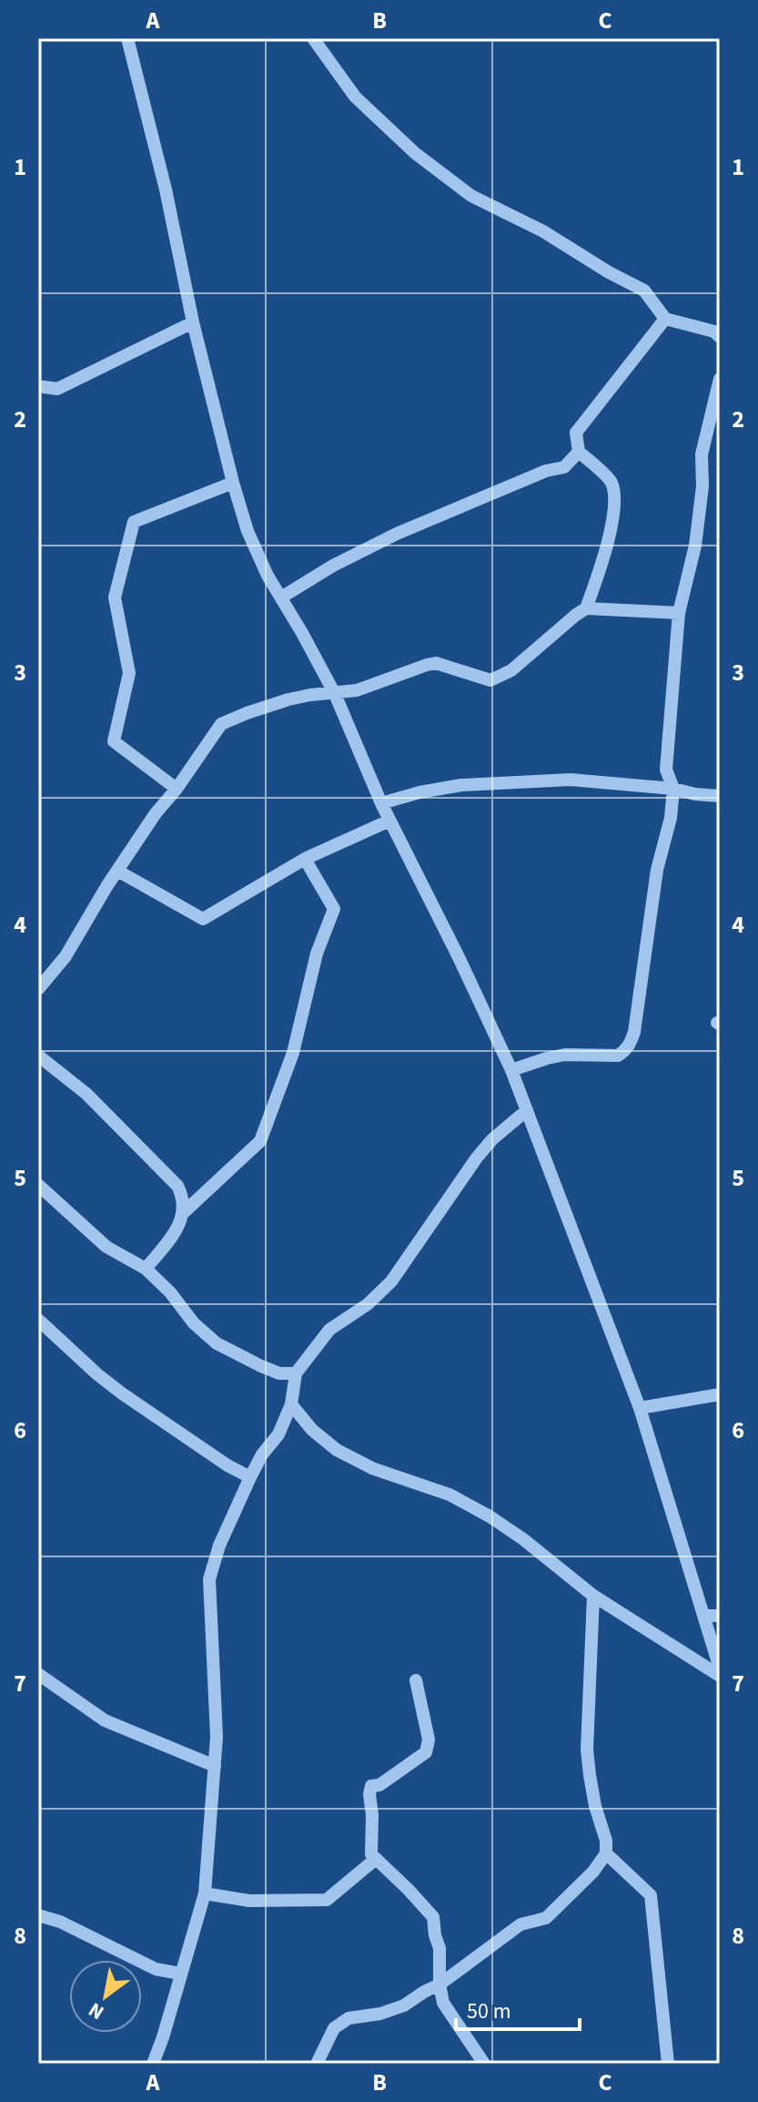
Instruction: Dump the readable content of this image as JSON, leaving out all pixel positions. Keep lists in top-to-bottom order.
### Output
{
  "scale_bar": "50 m",
  "north": "bottom left",
  "grid": {
    "columns": ["A", "B", "C"],
    "rows": [
      "1",
      "2",
      "3",
      "4",
      "5",
      "6",
      "7",
      "8"
    ]
  }
}
